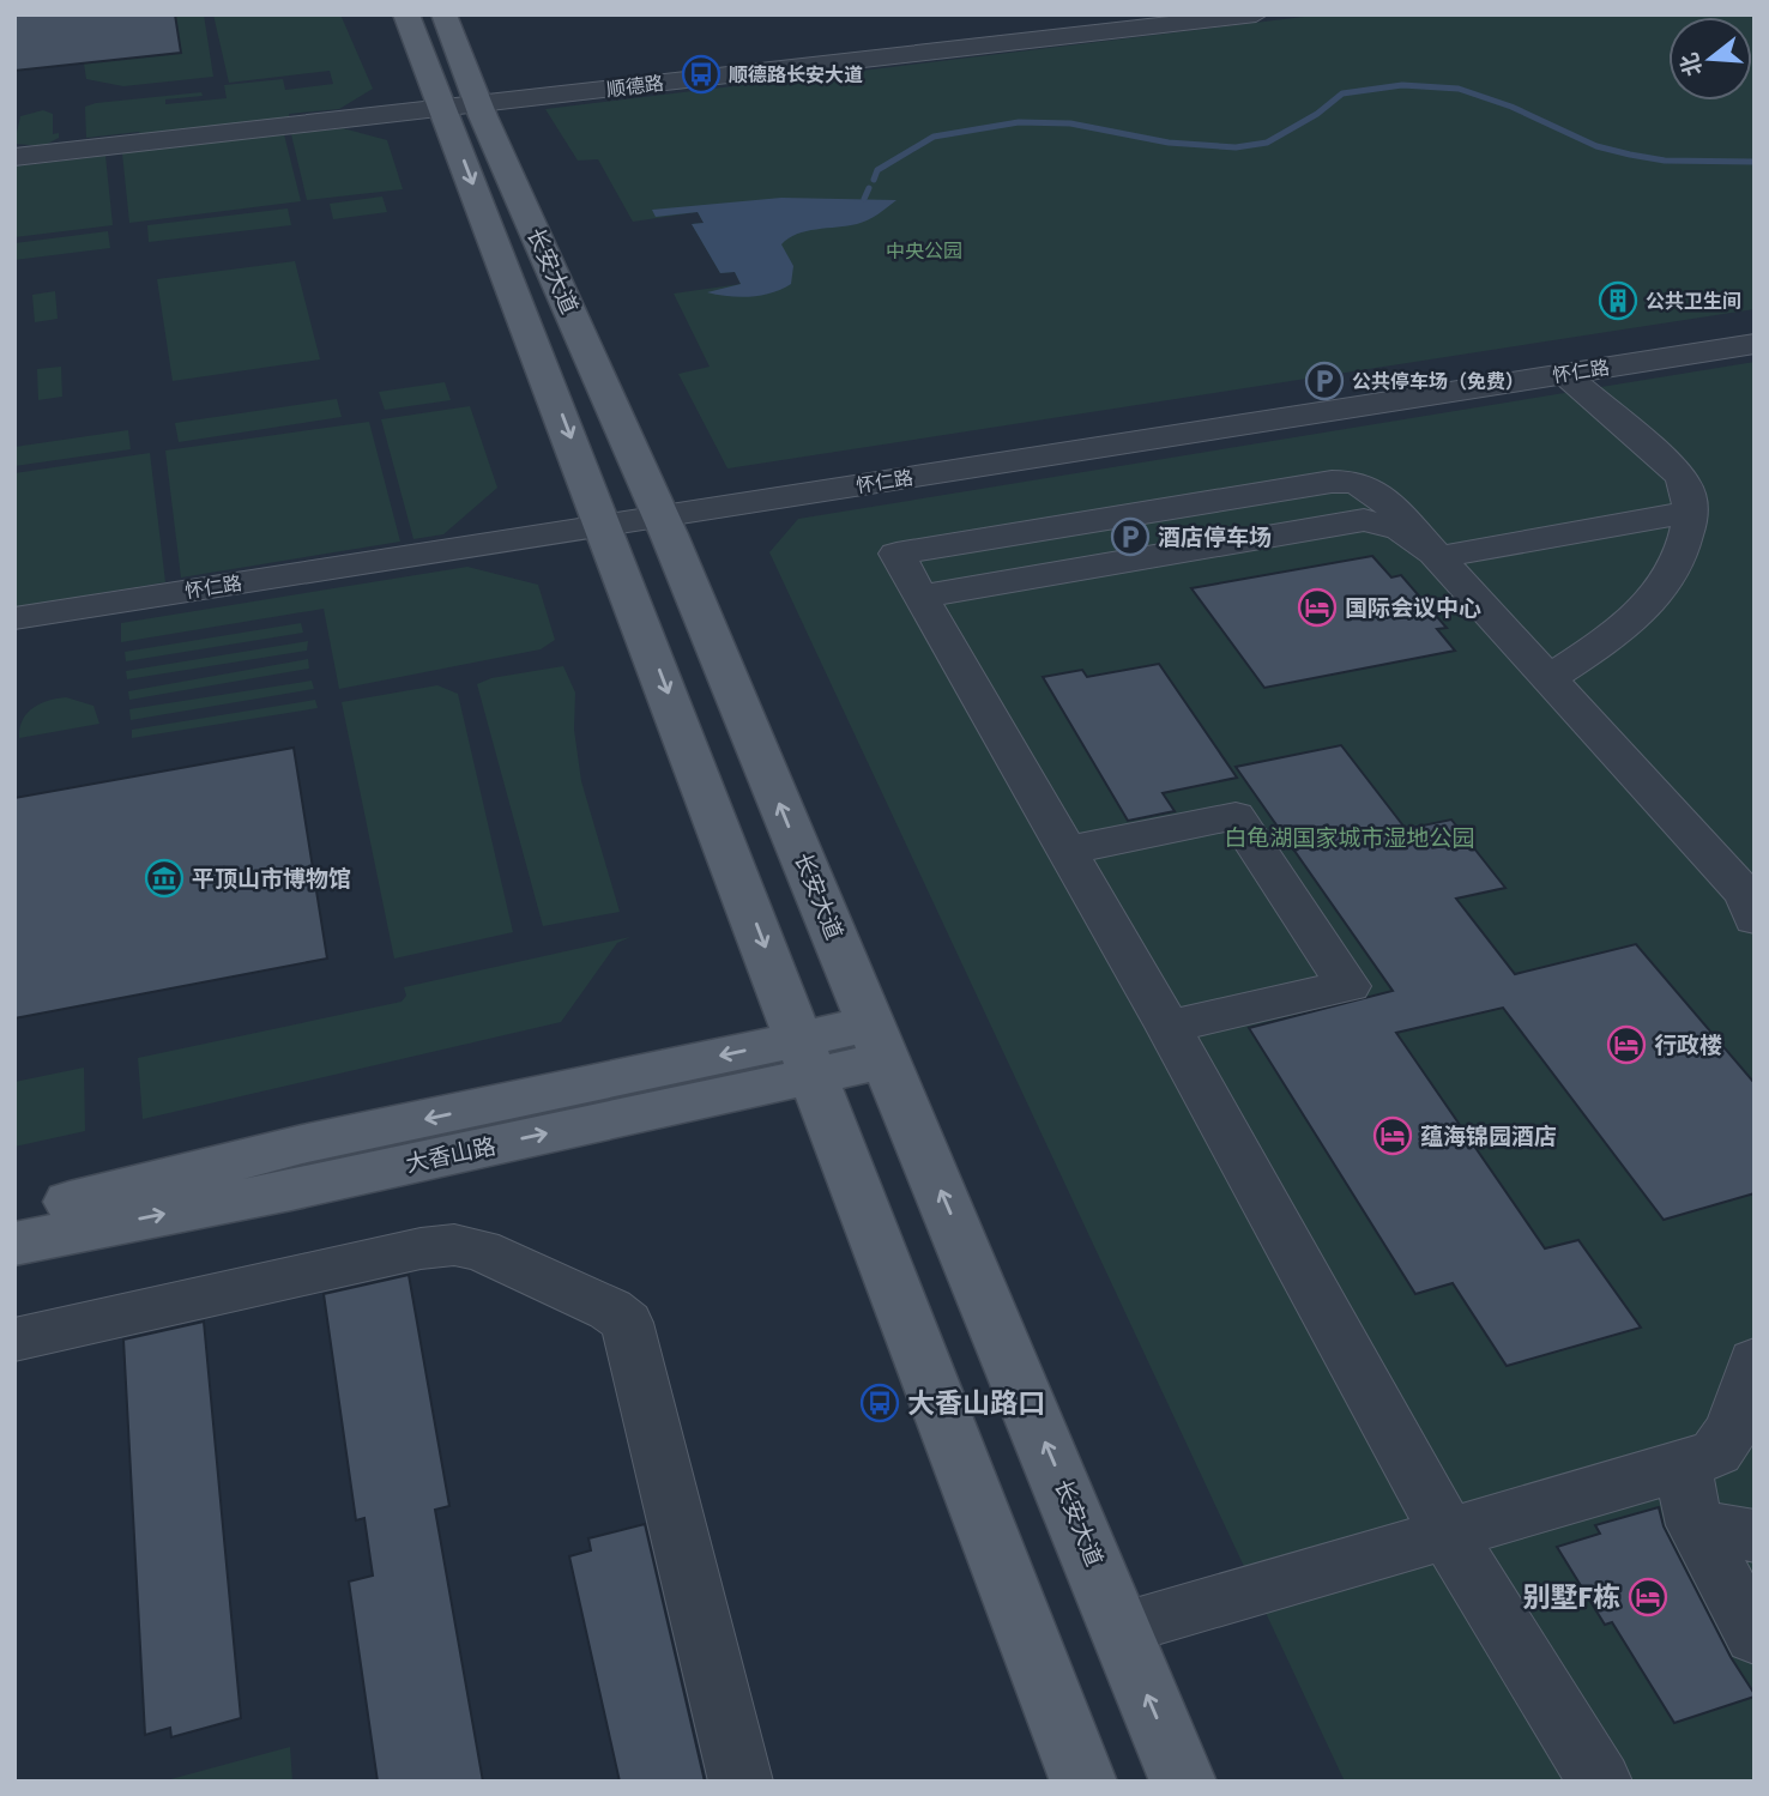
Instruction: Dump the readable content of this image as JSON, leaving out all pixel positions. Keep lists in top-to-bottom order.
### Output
{
  "streets": {
    "main road": ["长安大道", "大香山路"],
    "street": ["顺德路", "怀仁路"]
  },
  "crossings": [
    ["顺德路", "长安大道"],
    ["长安大道", "怀仁路"],
    ["长安大道", "大香山路"]
  ],
  "parks": ["中央公园", "白龟湖国家城市湿地公园"],
  "places": {
    "bus stop": ["顺德路长安大道", "大香山路口"],
    "building": ["公共卫生间"],
    "parking": ["公共停车场（免费）", "酒店停车场"],
    "hotel": [
      "国际会议中心",
      "行政楼",
      "蕴海锦园酒店",
      "别墅F栋"
    ],
    "museum": ["平顶山市博物馆"]
  },
  "north": "left"
}
